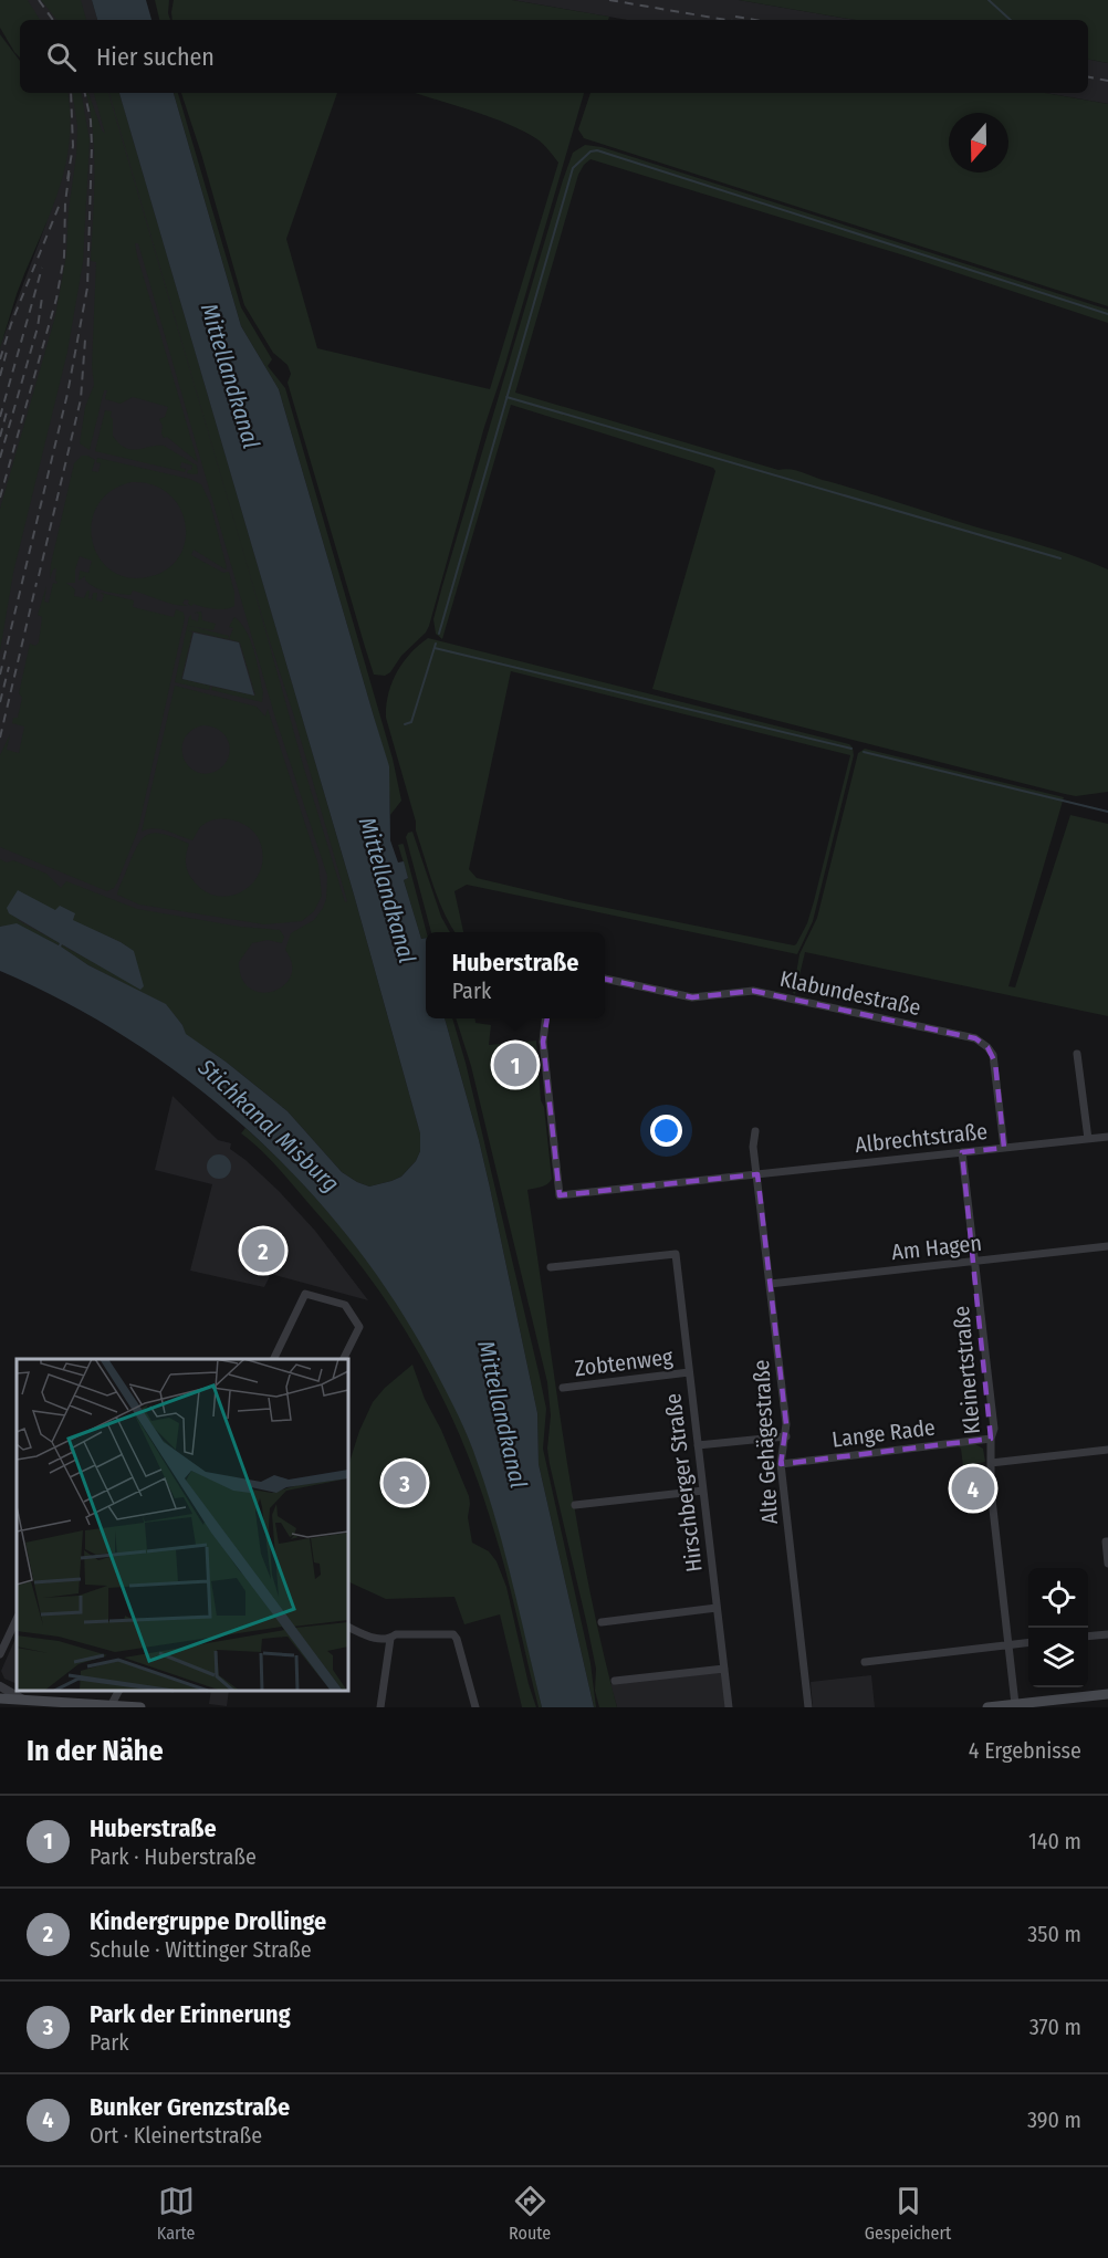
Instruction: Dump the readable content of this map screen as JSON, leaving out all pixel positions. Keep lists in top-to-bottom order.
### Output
{
  "streets": {
    "street": [
      "Klabundestraße",
      "Albrechtstraße",
      "Am Hagen",
      "Zobtenweg",
      "Kleinertstraße",
      "Lange Rade",
      "Alte Gehägestraße",
      "Hirschberger Straße"
    ]
  },
  "crossings": [
    ["Klabundestraße", "Albrechtstraße"],
    ["Albrechtstraße", "Kleinertstraße"],
    ["Albrechtstraße", "Alte Gehägestraße"],
    ["Am Hagen", "Kleinertstraße"],
    ["Am Hagen", "Alte Gehägestraße"],
    ["Zobtenweg", "Hirschberger Straße"],
    ["Kleinertstraße", "Lange Rade"],
    ["Lange Rade", "Alte Gehägestraße"]
  ],
  "water": ["Mittellandkanal", "Stichkanal Misburg"],
  "north": "bottom",
  "page": {
    "search": "Hier suchen",
    "popup": ["Huberstraße", "Park"],
    "pins": [
      "1",
      "2",
      "3",
      "4"
    ],
    "heading": ["In der Nähe", "4 Ergebnisse"],
    "list": [
      {
        "mark": "1",
        "name": "Huberstraße",
        "note": "Park · Huberstraße",
        "value": "140 m"
      },
      {
        "mark": "2",
        "name": "Kindergruppe Drollinge",
        "note": "Schule · Wittinger Straße",
        "value": "350 m"
      },
      {
        "mark": "3",
        "name": "Park der Erinnerung",
        "note": "Park",
        "value": "370 m"
      },
      {
        "mark": "4",
        "name": "Bunker Grenzstraße",
        "note": "Ort · Kleinertstraße",
        "value": "390 m"
      }
    ],
    "nav": ["Karte", "Route", "Gespeichert"]
  }
}
